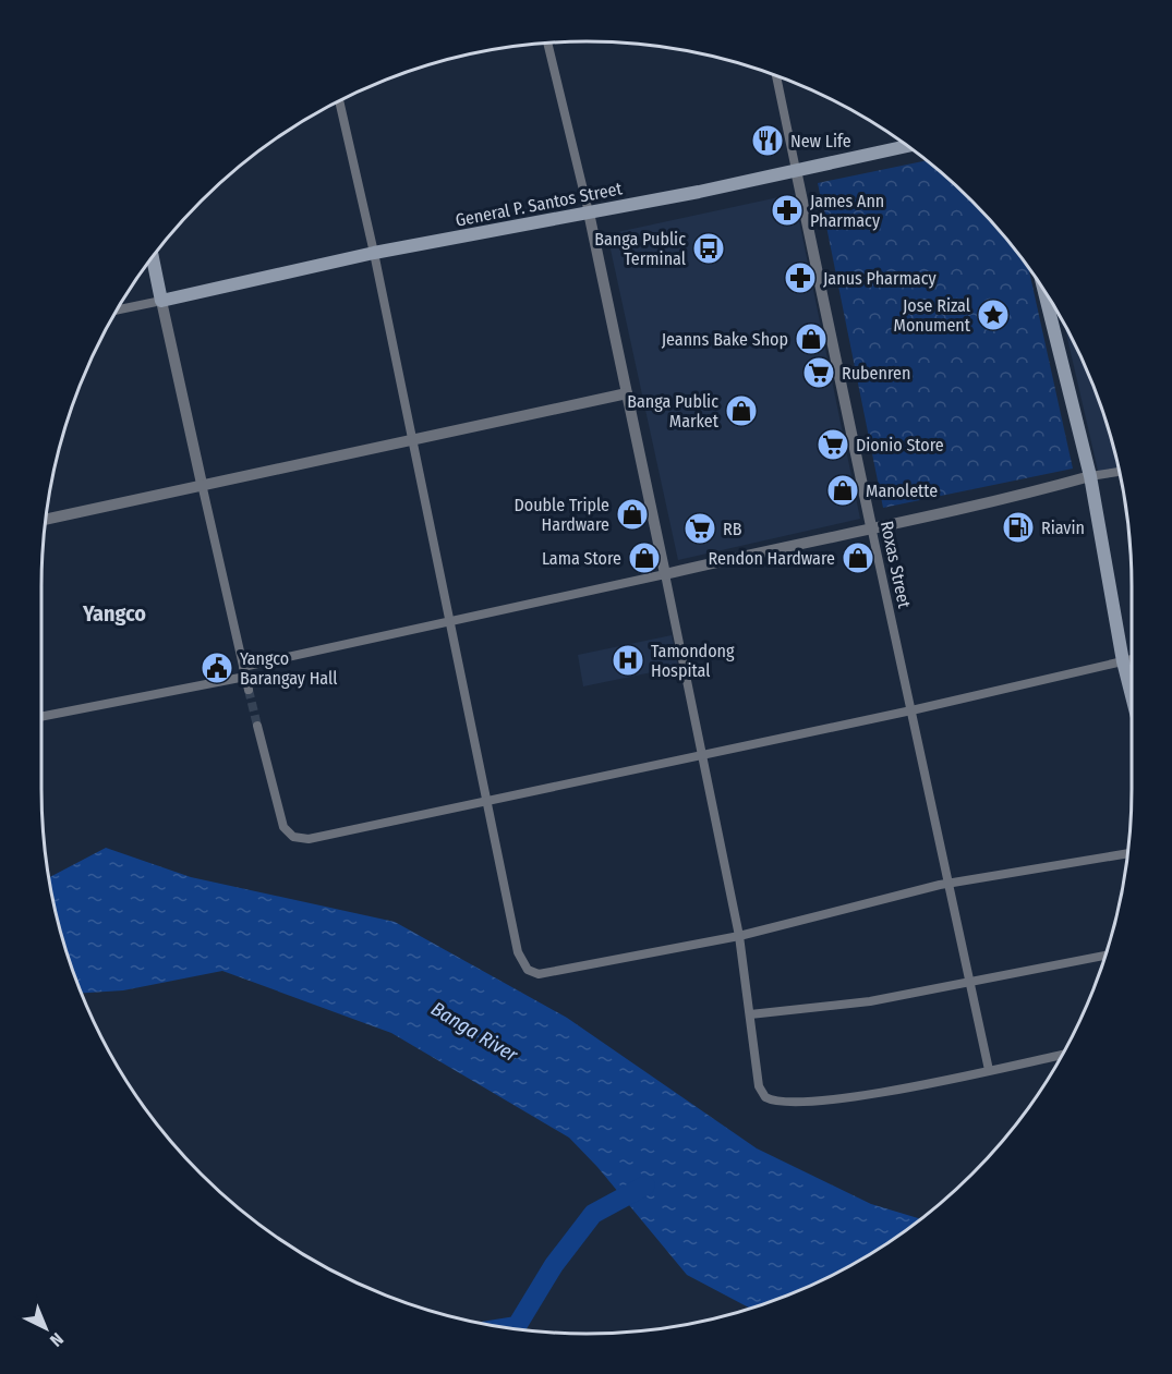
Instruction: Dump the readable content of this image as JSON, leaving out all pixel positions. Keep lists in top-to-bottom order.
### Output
{
  "streets": {
    "main road": ["General P. Santos Street"],
    "street": ["Roxas Street"]
  },
  "crossings": [
    ["General P. Santos Street", "Roxas Street"]
  ],
  "districts": ["Yangco"],
  "water": ["Banga River"],
  "places": {
    "restaurant": ["New Life"],
    "pharmacy": ["James Ann Pharmacy", "Janus Pharmacy"],
    "bus stop": ["Banga Public Terminal"],
    "place": ["Jose Rizal Monument"],
    "shop": [
      "Jeanns Bake Shop",
      "Banga Public Market",
      "Manolette",
      "Double Triple Hardware",
      "Lama Store",
      "Rendon Hardware"
    ],
    "supermarket": ["Rubenren", "Dionio Store", "RB"],
    "fuel station": ["Riavin"],
    "hospital": ["Tamondong Hospital"],
    "public building": ["Yangco Barangay Hall"]
  },
  "north": "bottom right"
}
